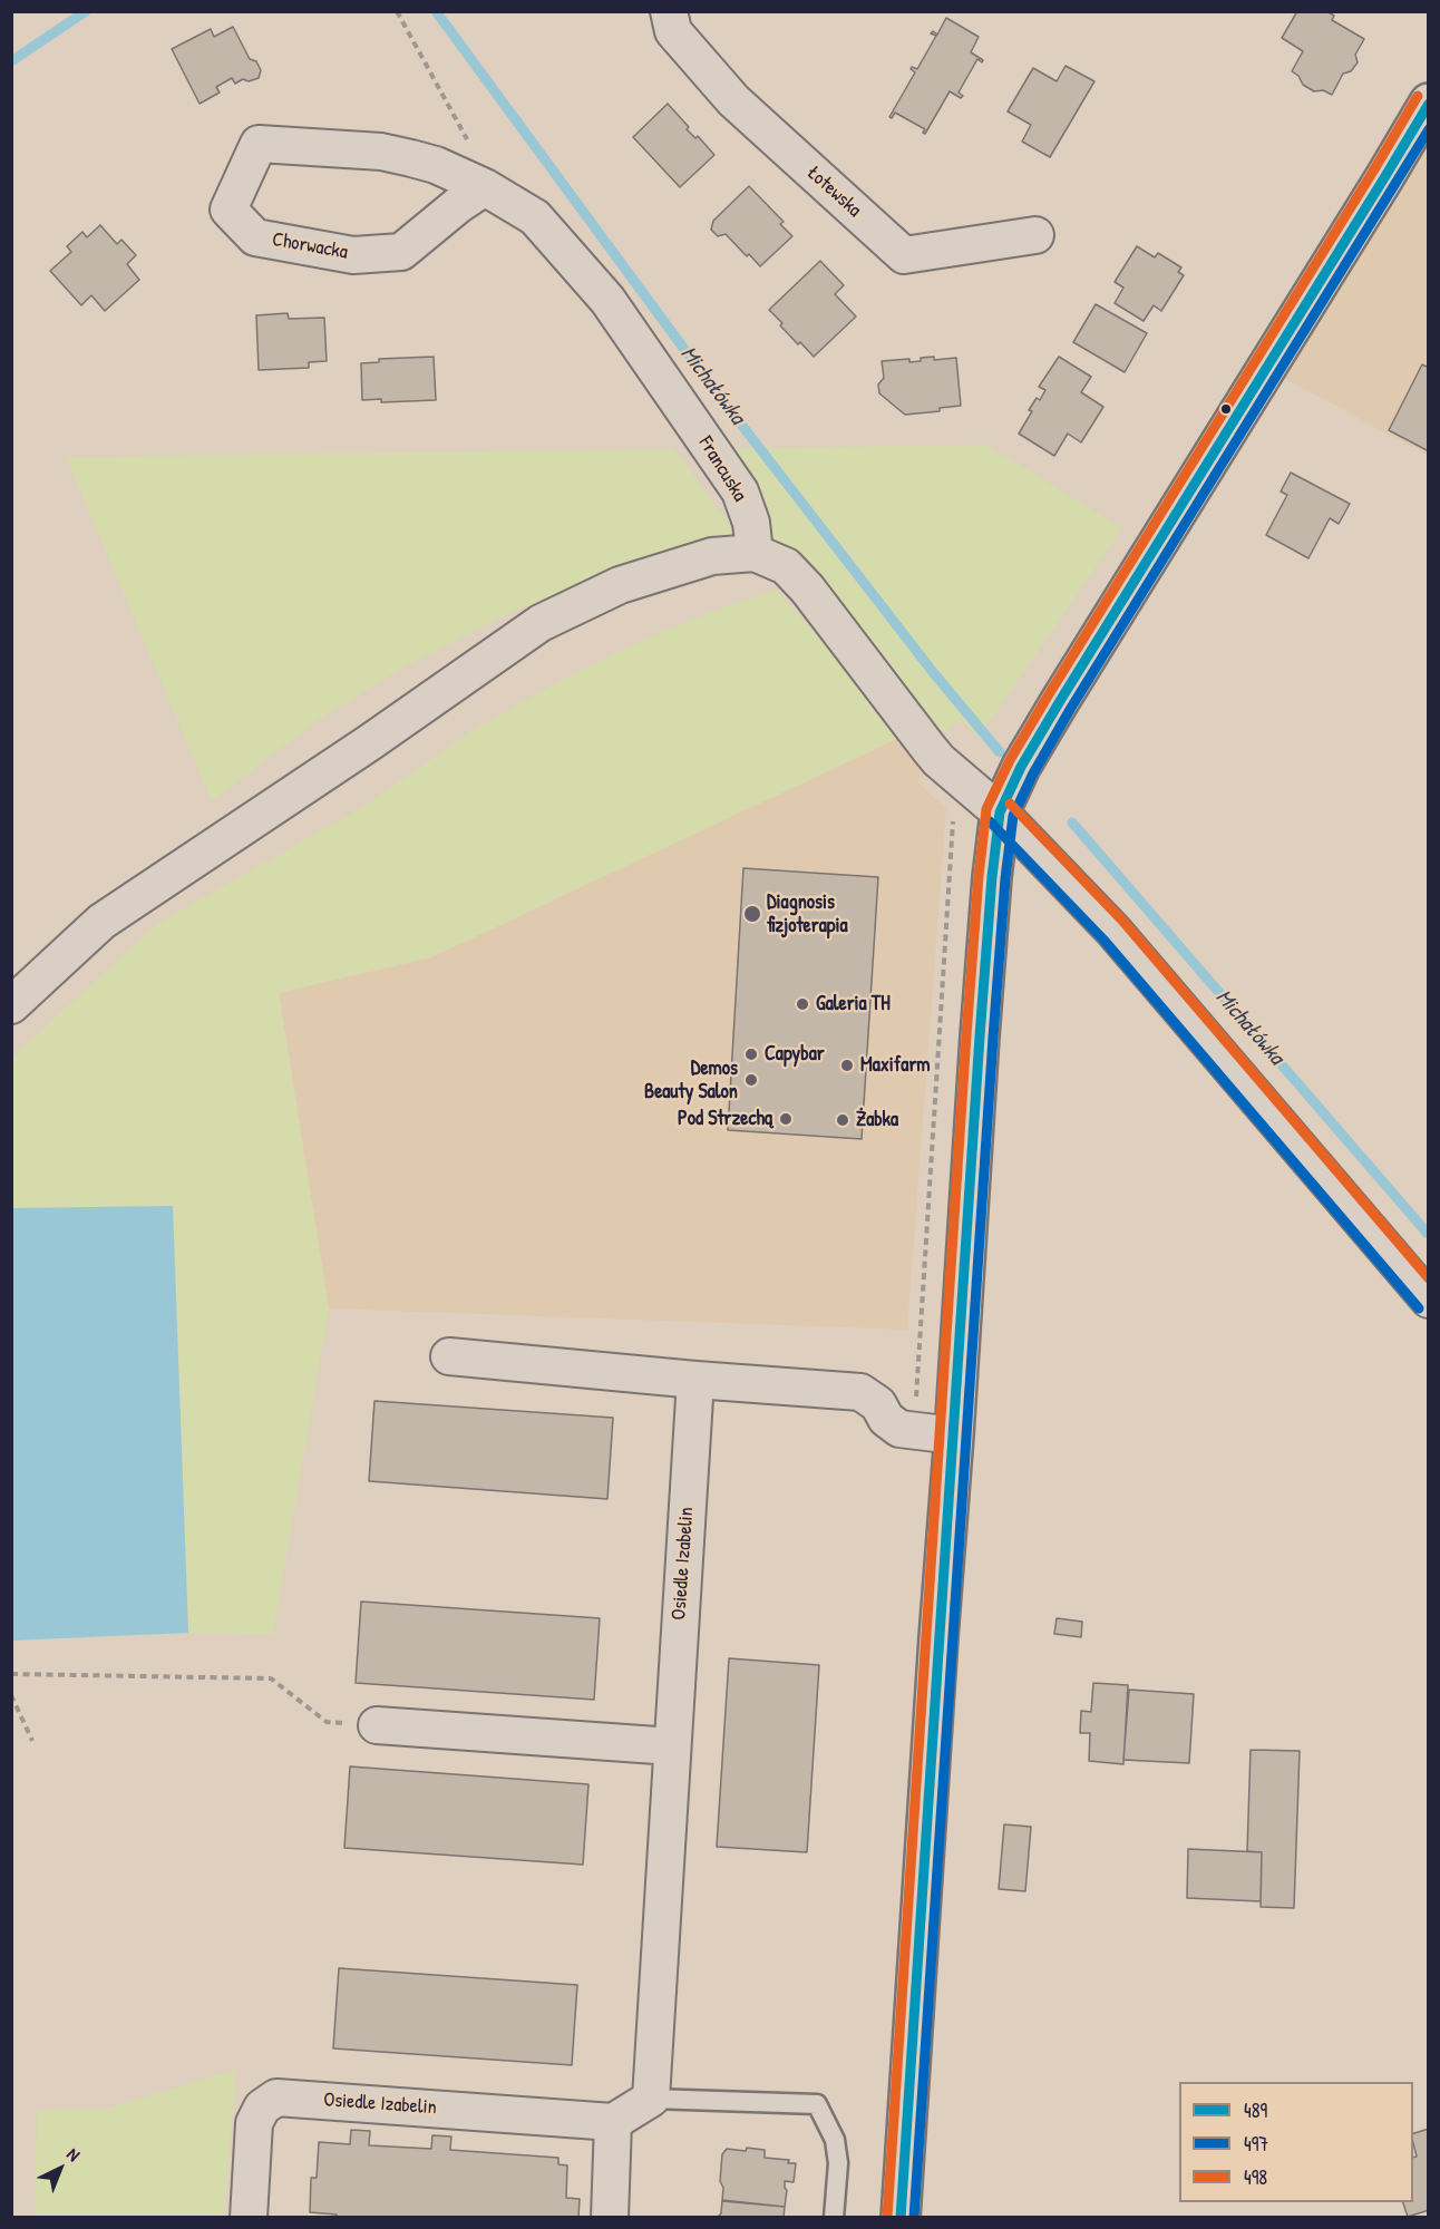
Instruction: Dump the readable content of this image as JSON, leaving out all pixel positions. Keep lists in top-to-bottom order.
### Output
{
  "streets": {
    "street": [
      "Łotewska",
      "Chorwacka",
      "Francuska",
      "Osiedle Izabelin"
    ]
  },
  "crossings": [
    ["Chorwacka", "Francuska"]
  ],
  "water": ["Michałówka"],
  "places": [
    "Diagnosis fizjoterapia",
    "Galeria TH",
    "Capybar",
    "Maxifarm",
    "Demos Beauty Salon",
    "Pod Strzechą",
    "Żabka"
  ],
  "lines": ["transit line 498", "transit line 489", "transit line 497"],
  "legend": ["489", "497", "498"],
  "north": "top right"
}
